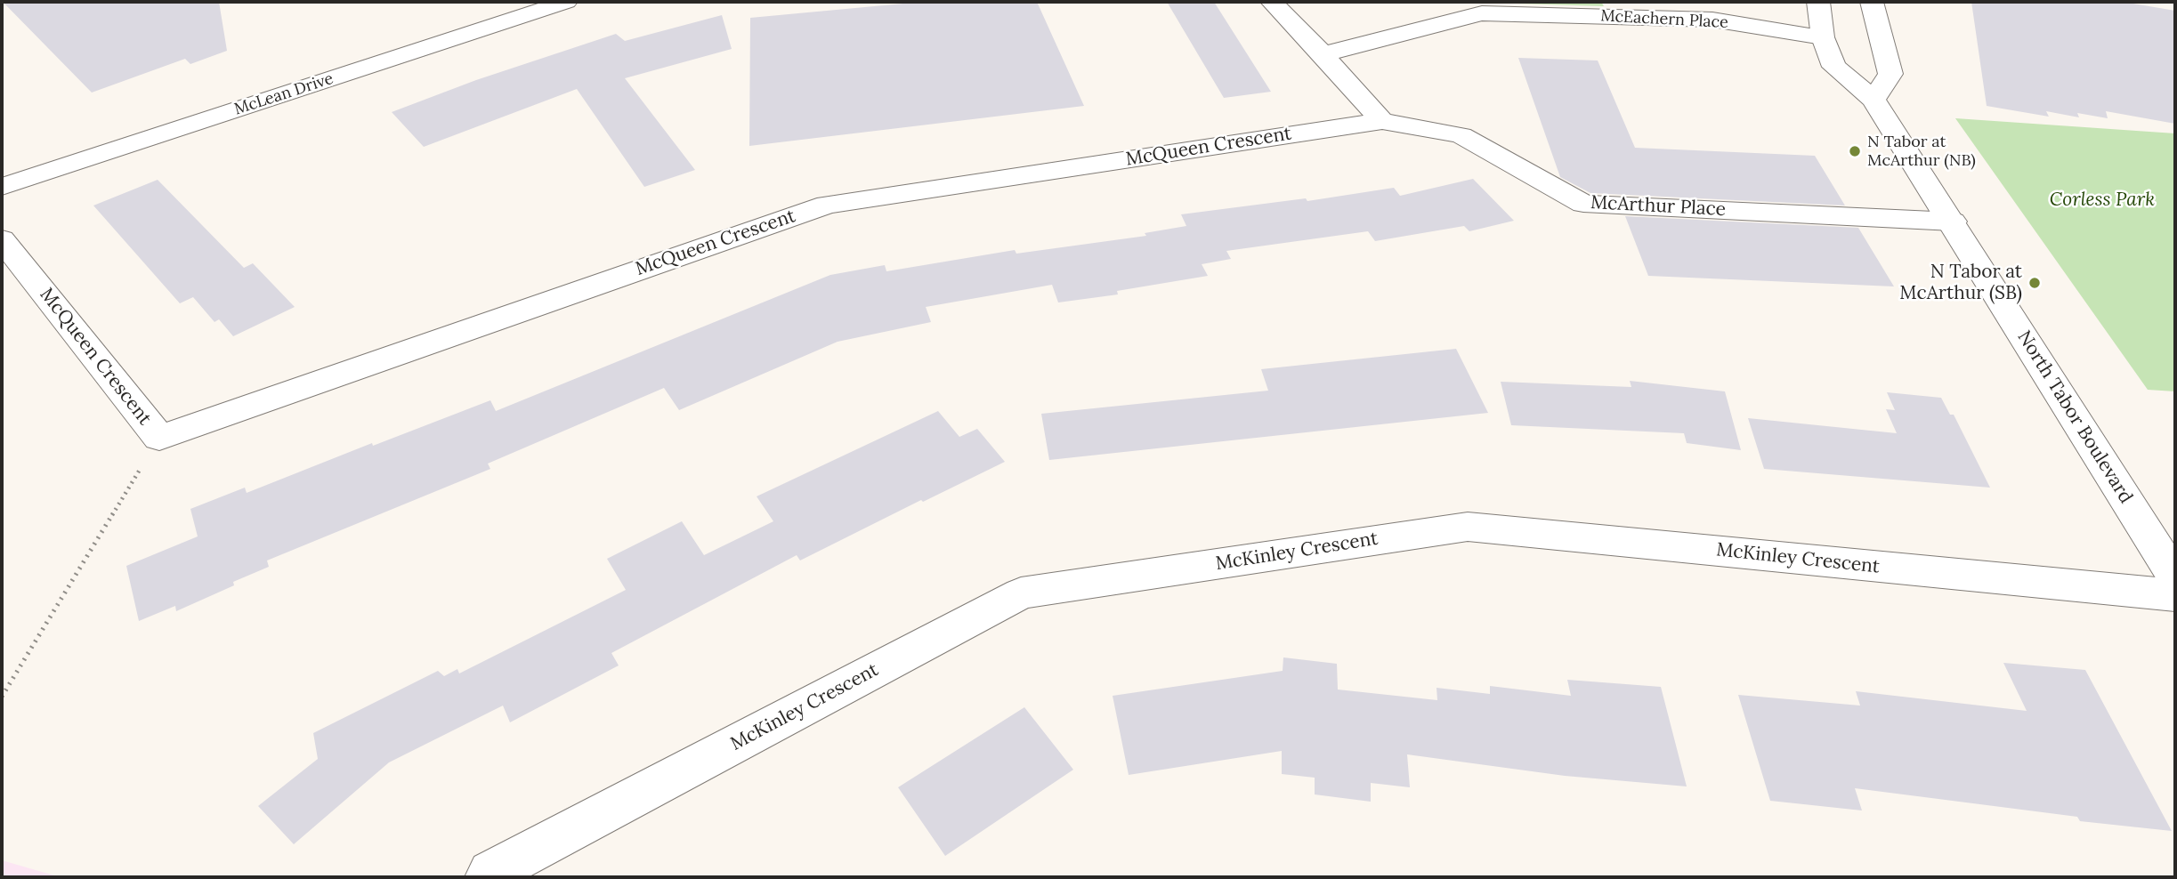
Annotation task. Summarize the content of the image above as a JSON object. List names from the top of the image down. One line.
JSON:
{"streets":{"street":["McEachern Place","McLean Drive","McQueen Crescent","McArthur Place","North Tabor Boulevard","McKinley Crescent"]},"crossings":[["McEachern Place","North Tabor Boulevard"],["McQueen Crescent","McArthur Place"],["McArthur Place","North Tabor Boulevard"]],"parks":["Corless Park"],"places":["N Tabor at McArthur (NB)","N Tabor at McArthur (SB)"]}
